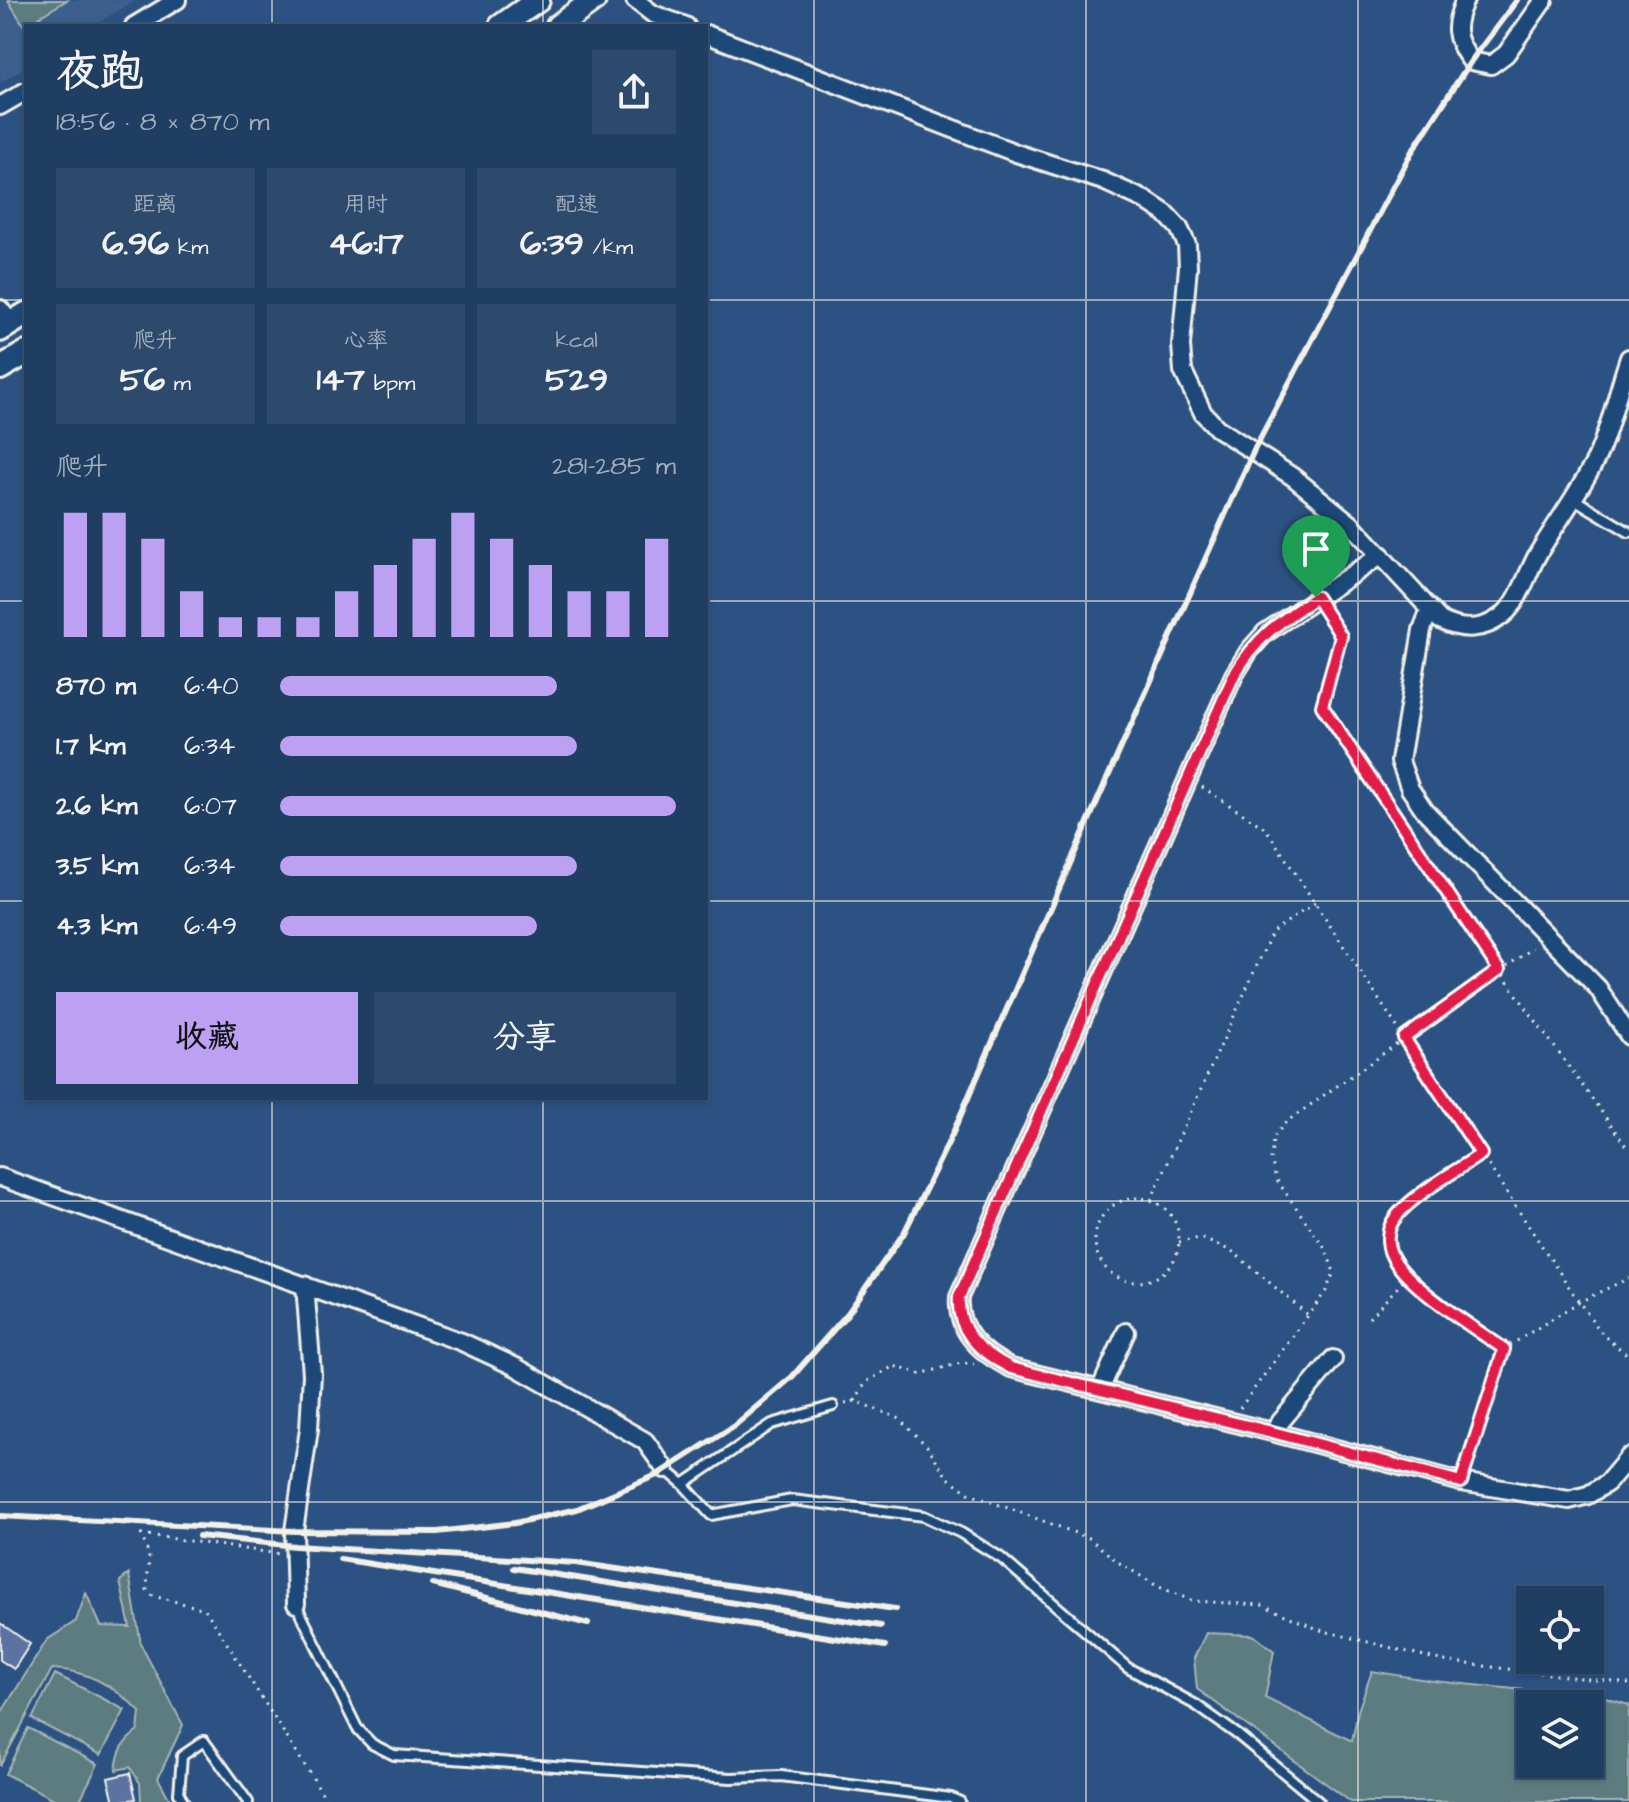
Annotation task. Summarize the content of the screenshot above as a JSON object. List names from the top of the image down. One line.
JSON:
{"page":{"heading":["夜跑","18:56 · 8 × 870 m"],"stats":[["距离","6.96 km"],["用时","46:17"],["配速","6:39 /km"],["爬升","56 m"],["心率","147 bpm"],["kcal","529"]],"chart":["爬升","281–285 m"],"list":[{"name":"870 m","note":"6:40"},{"name":"1.7 km","note":"6:34"},{"name":"2.6 km","note":"6:07"},{"name":"3.5 km","note":"6:34"},{"name":"4.3 km","note":"6:49"}],"buttons":["收藏","分享"]}}
